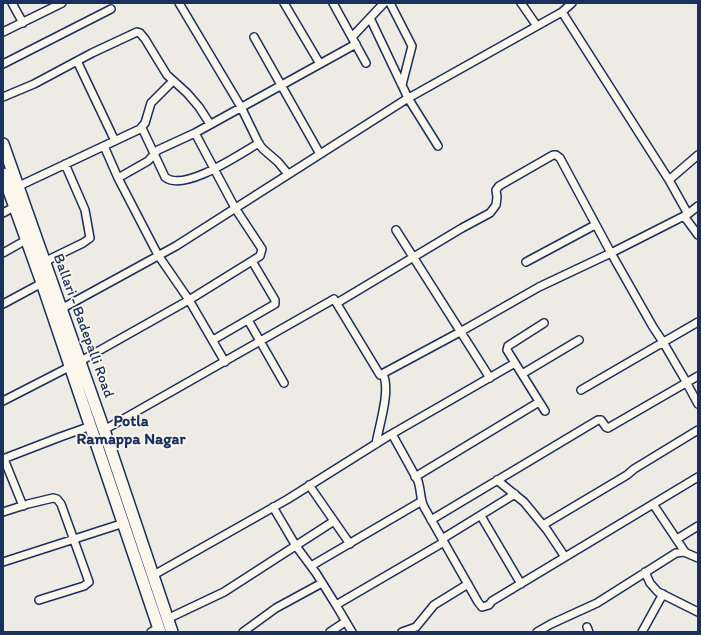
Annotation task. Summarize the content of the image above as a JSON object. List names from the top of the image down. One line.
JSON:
{"streets":{"highway":["Ballari - Badepalli Road"]},"districts":["Potla Ramappa Nagar"]}
